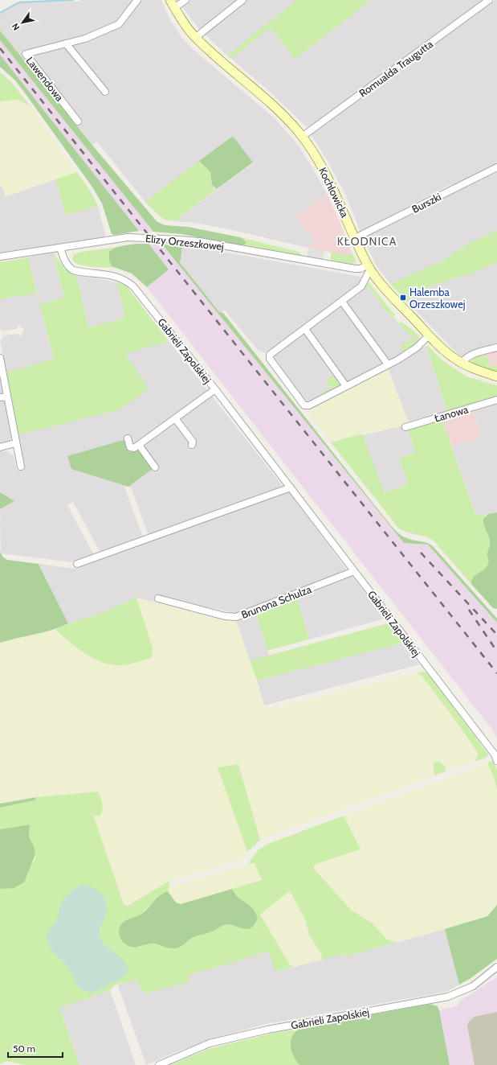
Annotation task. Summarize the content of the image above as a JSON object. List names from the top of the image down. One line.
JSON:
{"streets":{"street":["Romualda Traugutta","Lawendowa","Kochłowicka","Burszki","Elizy Orzeszkowej","Gabrieli Zapolskiej","Łanowa","Brunona Schulza"]},"crossings":[["Romualda Traugutta","Kochłowicka"],["Kochłowicka","Burszki"],["Kochłowicka","Elizy Orzeszkowej"],["Elizy Orzeszkowej","Gabrieli Zapolskiej"],["Gabrieli Zapolskiej","Brunona Schulza"]],"districts":["KŁODNICA"],"places":{"transit":["Halemba Orzeszkowej"]},"scale_bar":"50 m","north":"bottom left"}
